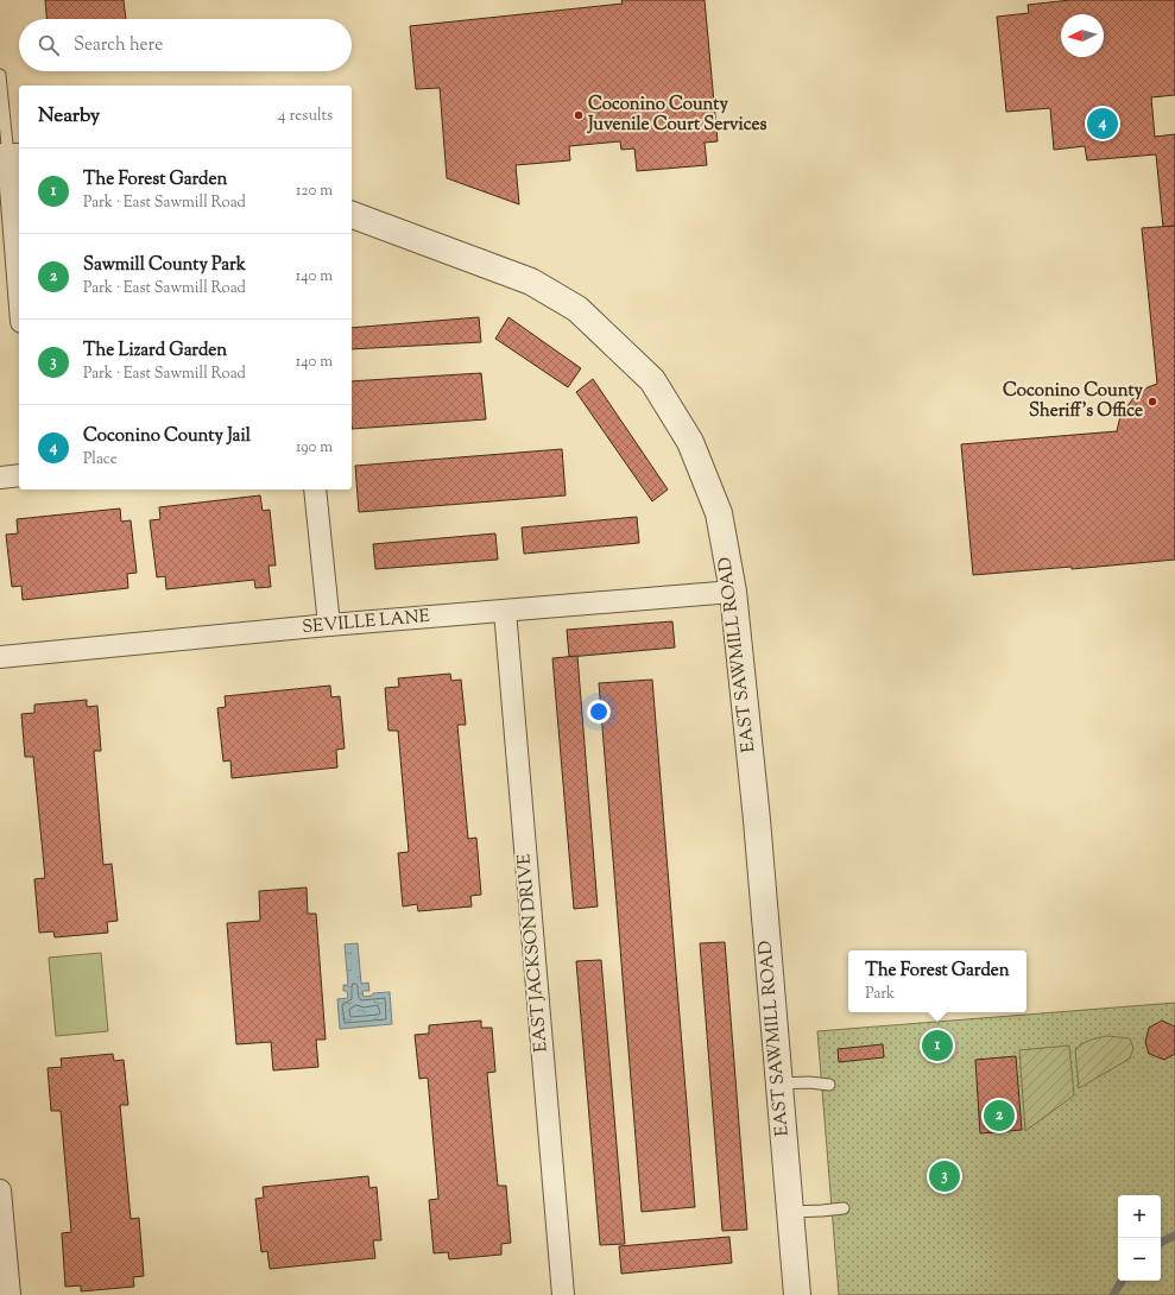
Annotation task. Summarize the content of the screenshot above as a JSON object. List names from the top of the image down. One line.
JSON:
{"streets":{"street":["SEVILLE LANE","EAST SAWMILL ROAD","EAST JACKSON DRIVE"]},"crossings":[["SEVILLE LANE","EAST SAWMILL ROAD"],["SEVILLE LANE","EAST JACKSON DRIVE"]],"places":["Coconino County Juvenile Court Services","Coconino County Sheriff's Office"],"north":"left","page":{"search":"Search here","heading":["Nearby","4 results"],"pins":["4","1","2","3"],"list":[{"mark":"1","name":"The Forest Garden","note":"Park · East Sawmill Road","value":"120 m"},{"mark":"2","name":"Sawmill County Park","note":"Park · East Sawmill Road","value":"140 m"},{"mark":"3","name":"The Lizard Garden","note":"Park · East Sawmill Road","value":"140 m"},{"mark":"4","name":"Coconino County Jail","note":"Place","value":"190 m"}],"popup":["The Forest Garden","Park"],"map_buttons":["+","−"]}}
